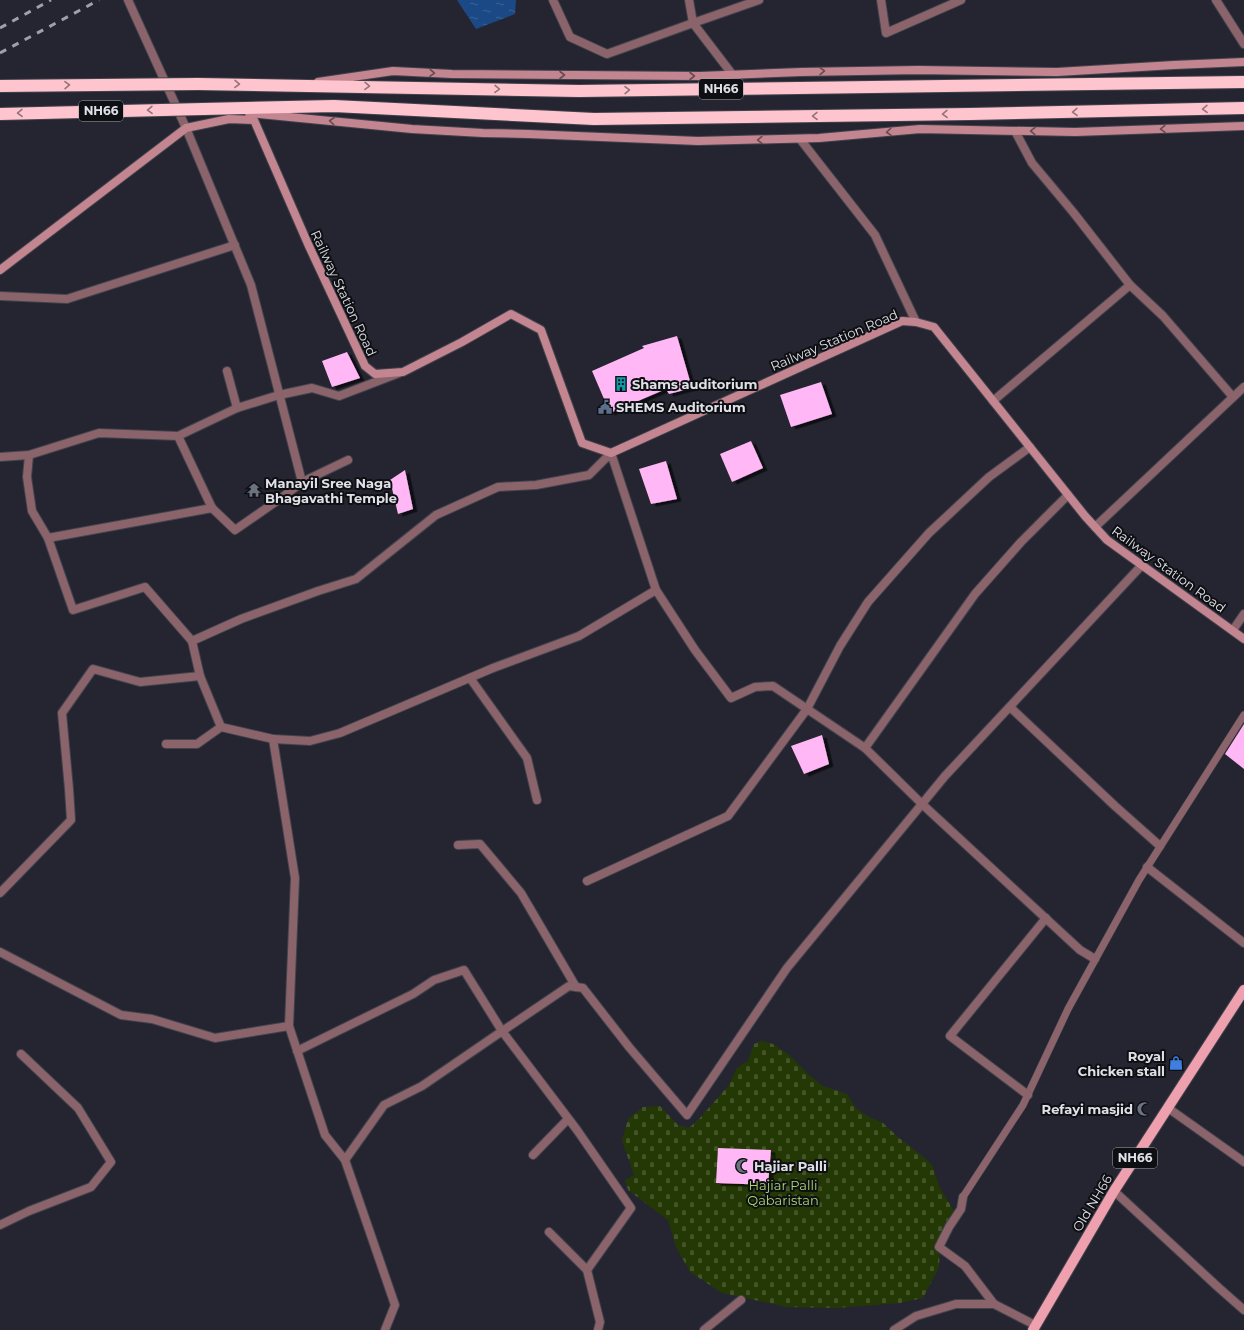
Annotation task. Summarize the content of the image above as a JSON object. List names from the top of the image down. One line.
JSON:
{"streets":{"highway":["NH66"],"main road":["Old NH66"],"street":["Railway Station Road"]},"parks":["Hajiar Palli Qabaristan"],"places":{"building":["Shams auditorium"],"public building":["SHEMS Auditorium"],"temple":["Manayil Sree Naga Bhagavathi Temple"],"shop":["Royal Chicken stall"],"mosque":["Refayi masjid","Hajiar Palli"]}}
